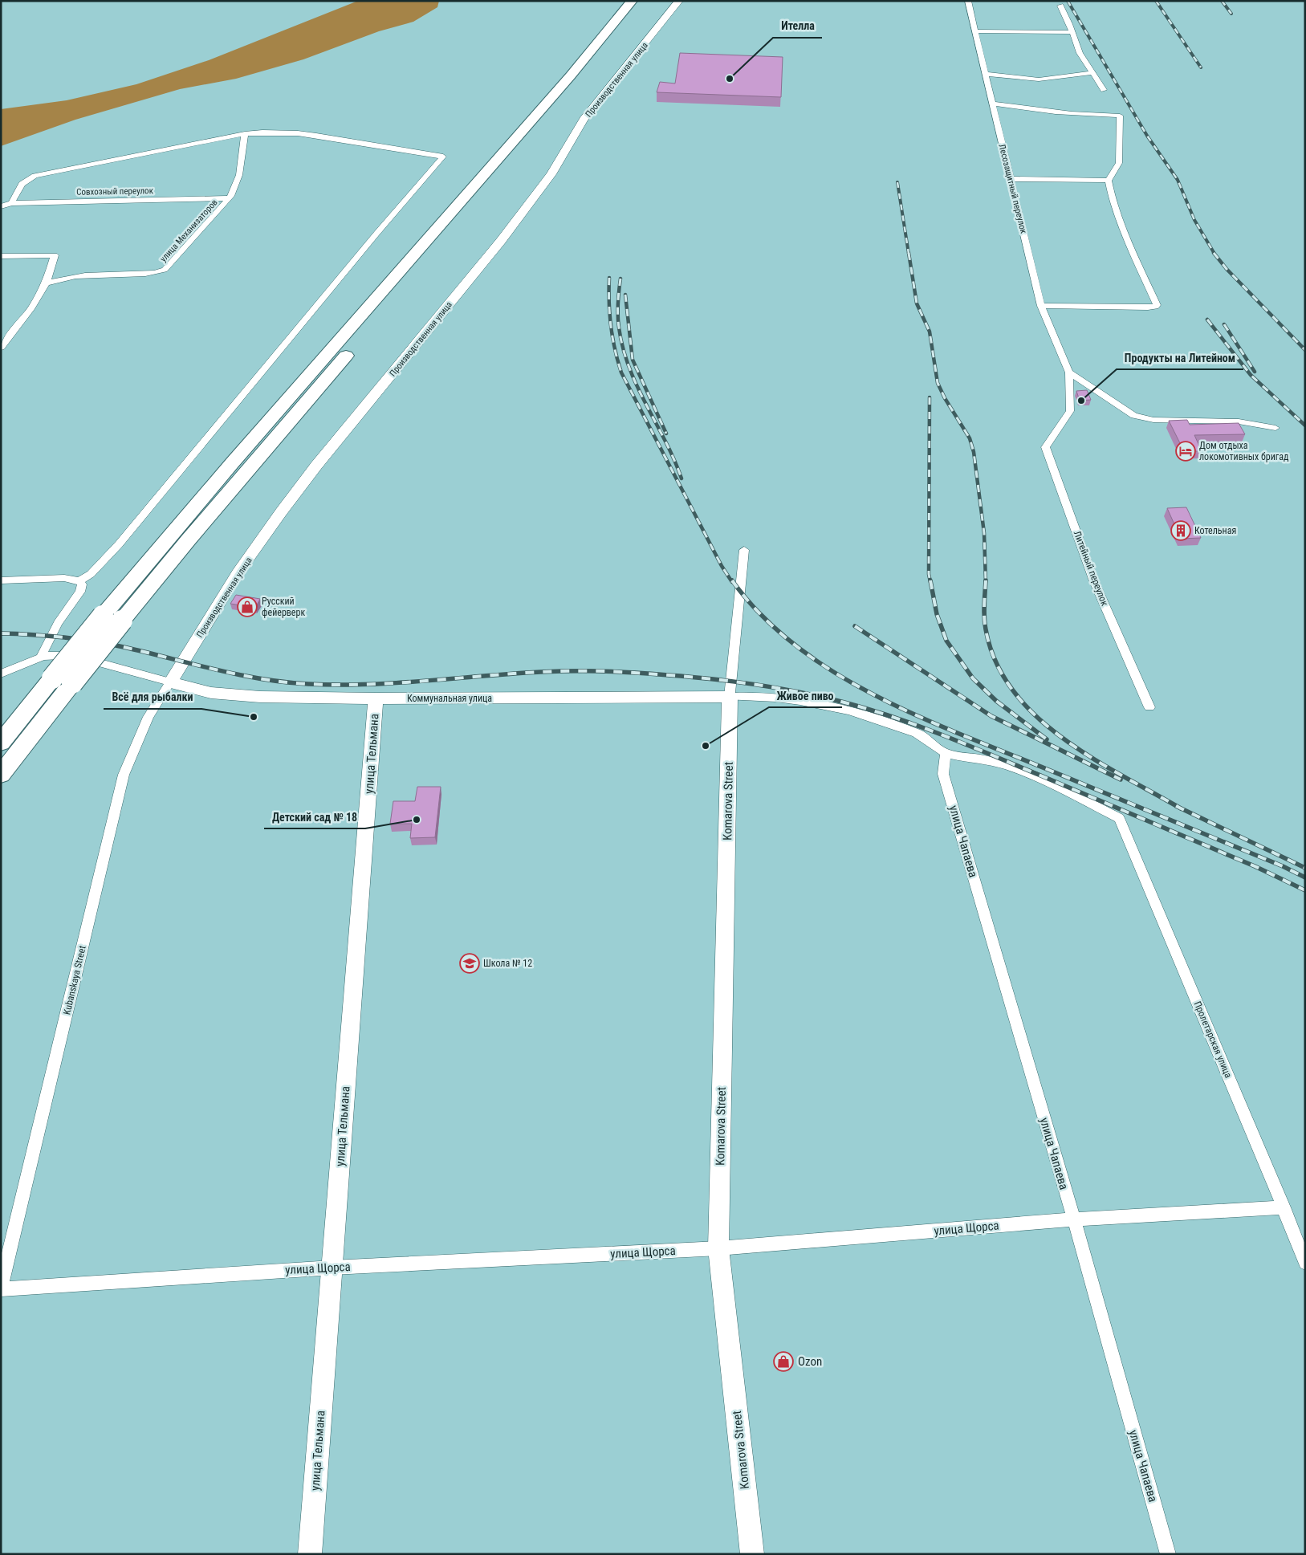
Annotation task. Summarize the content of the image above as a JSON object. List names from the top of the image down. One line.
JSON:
{"streets":{"street":["Производственная улица","Лесозащитный переулок","Совхозный переулок","улица Механизаторов","Литейный переулок","Коммунальная улица","улица Тельмана","Komarova Street","улица Чапаева","Kubanskaya Street","Пролетарская улица","улица Щорса"]},"crossings":[["Производственная улица","Коммунальная улица"],["Производственная улица","Kubanskaya Street"],["Лесозащитный переулок","Литейный переулок"],["Совхозный переулок","улица Механизаторов"],["Коммунальная улица","улица Тельмана"],["Коммунальная улица","Komarova Street"],["Коммунальная улица","Kubanskaya Street"],["улица Тельмана","улица Щорса"],["Komarova Street","улица Щорса"],["улица Чапаева","Пролетарская улица"],["улица Чапаева","улица Щорса"],["Kubanskaya Street","улица Щорса"],["Пролетарская улица","улица Щорса"]],"places":{"other":["Ителла","Продукты на Литейном","Всё для рыбалки","Живое пиво","Детский сад № 18"],"hotel":["Дом отдыха локомотивных бригад"],"building":["Котельная"],"shop":["Русский фейерверк","Ozon"],"school or university":["Школа № 12"]}}
